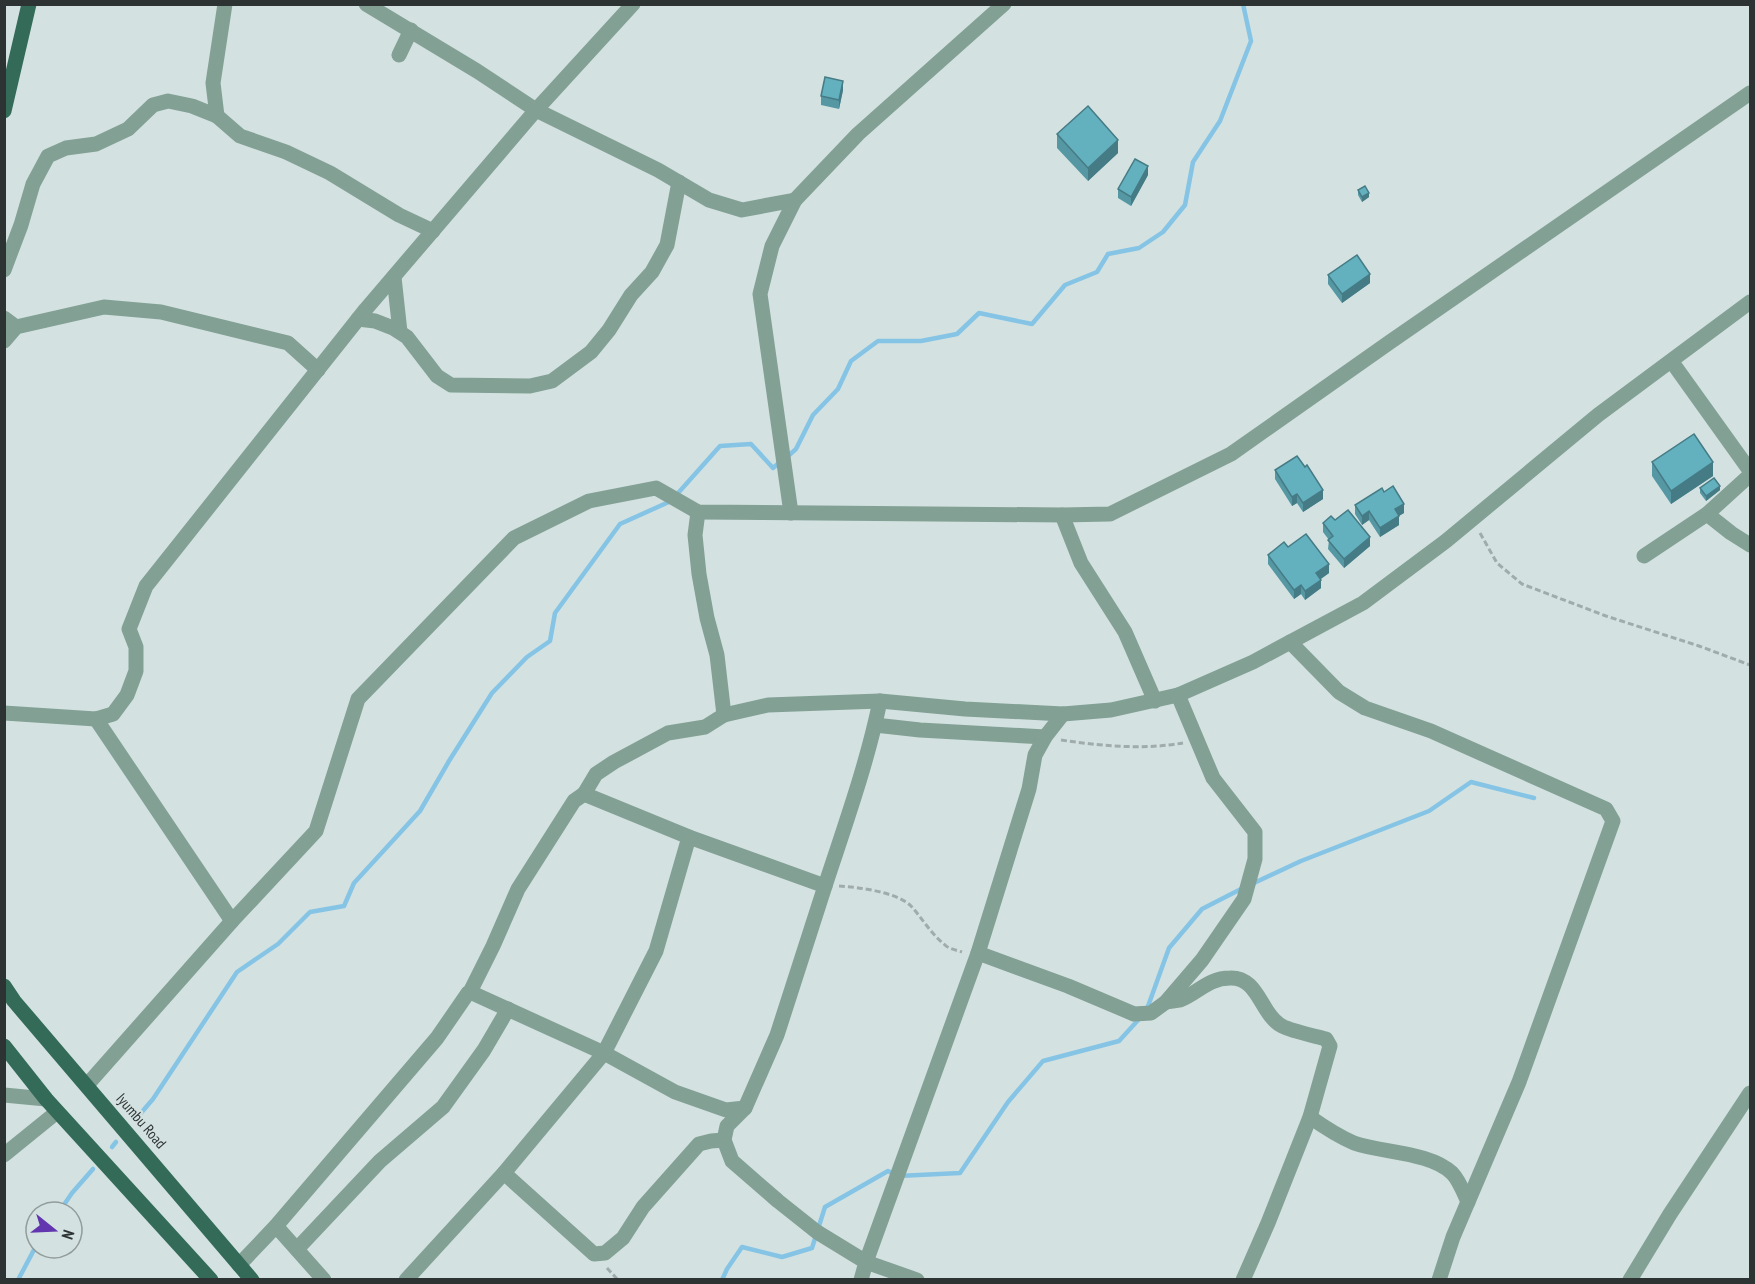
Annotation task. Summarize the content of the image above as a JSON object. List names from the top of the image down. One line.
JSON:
{"streets":{"main road":["Iyumbu Road"]},"north":"right"}
